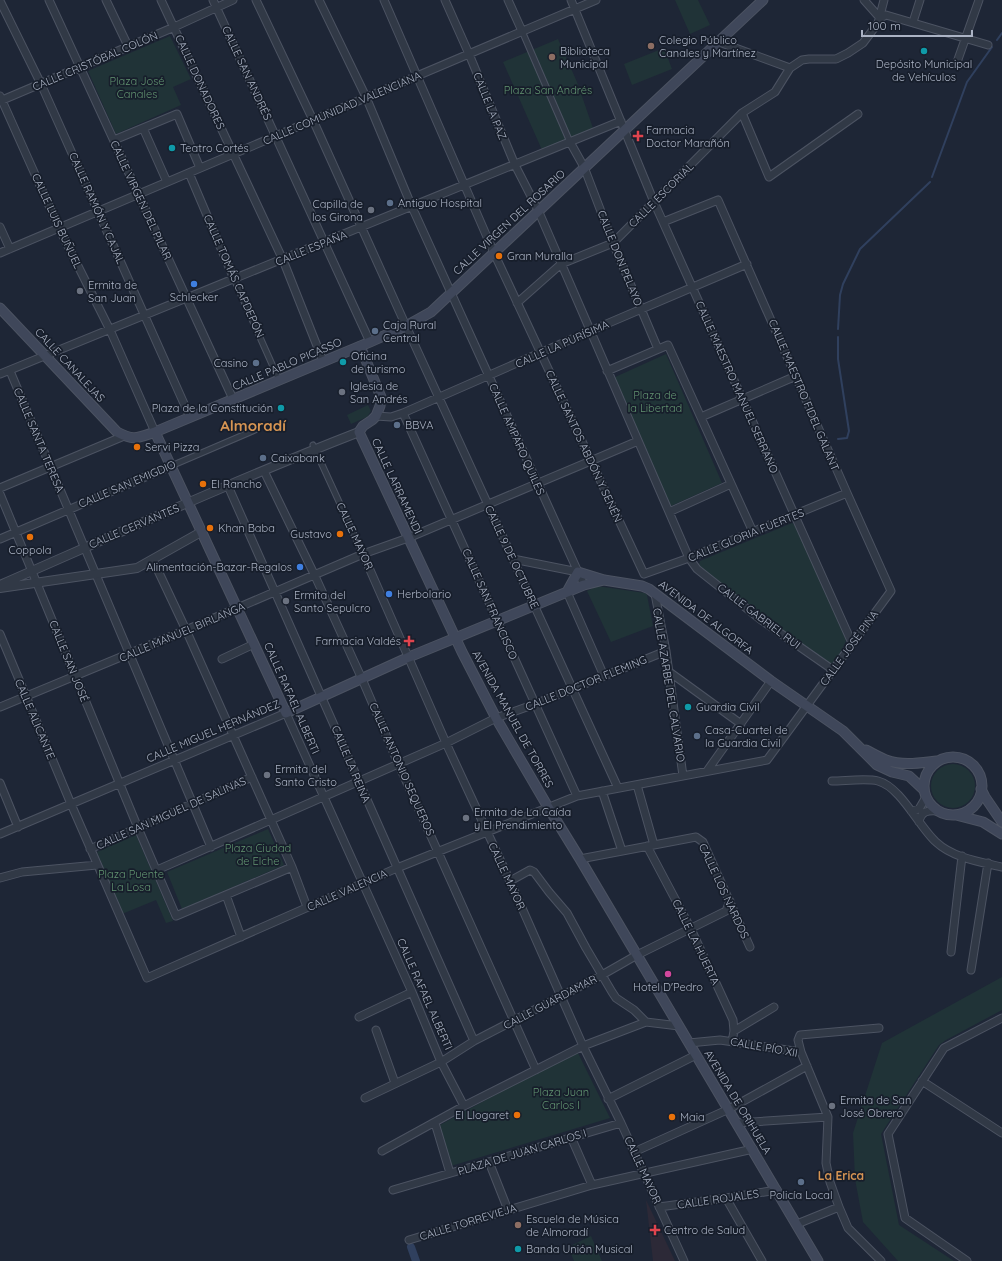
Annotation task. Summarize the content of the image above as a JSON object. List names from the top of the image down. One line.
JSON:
{"streets":{"main road":["CALLE VIRGEN DEL ROSARIO","CALLE PABLO PICASSO","CALLE CANALEJAS","CALLE LARRAMENDI","AVENIDA DE ALGORFA","CALLE RAFAEL ALBERTI","AVENIDA MANUEL DE TORRES","CALLE MIGUEL HERNÁNDEZ","AVENIDA DE ORIHUELA"],"street":["CALLE CRISTÓBAL COLÓN","CALLE SAN ANDRÉS","CALLE DONADORES","CALLE LA PAZ","CALLE COMUNIDAD VALENCIANA","CALLE ESCORIAL","CALLE VIRGEN DEL PILAR","CALLE RAMÓN Y CAJAL","CALLE LUIS BUÑUEL","CALLE ESPAÑA","CALLE DON PELAYO","CALLE TOMÁS CAPDEPÓN","CALLE LA PURÍSIMA","CALLE MAESTRO MANUEL SERRANO","CALLE MAESTRO FIDEL GALANT","CALLE AMPARO QUILES","CALLE SANTA TERESA","CALLE SANTOS ABDÓN Y SENÉN","CALLE SAN EMIGDIO","CALLE CERVANTES","CALLE GLORIA FUERTES","CALLE MAYOR","CALLE 9 DE OCTUBRE","CALLE SAN FRANCISCO","CALLE GABRIEL RUI","CALLE MANUEL BIRLANGA","CALLE JOSÉ PINA","CALLE SAN JOSÉ","CALLE DOCTOR FLEMING","CALLE AZARBE DEL CALVARIO","CALLE ALICANTE","CALLE LA REINA","CALLE ANTONIO SEQUEROS","CALLE SAN MIGUEL DE SALINAS","CALLE VALENCIA","CALLE LOS NARDOS","CALLE LA HUERTA","CALLE GUARDAMAR","CALLE PÍO XII","PLAZA DE JUAN CARLOS I","CALLE ROJALES","CALLE TORREVIEJA"]},"crossings":[["CALLE CRISTÓBAL COLÓN","CALLE SAN ANDRÉS"],["CALLE CRISTÓBAL COLÓN","CALLE DONADORES"],["CALLE CRISTÓBAL COLÓN","CALLE VIRGEN DEL PILAR"],["CALLE CRISTÓBAL COLÓN","CALLE RAMÓN Y CAJAL"],["CALLE CRISTÓBAL COLÓN","CALLE LUIS BUÑUEL"],["CALLE SAN ANDRÉS","CALLE COMUNIDAD VALENCIANA"],["CALLE SAN ANDRÉS","CALLE ESPAÑA"],["CALLE SAN ANDRÉS","CALLE PABLO PICASSO"],["CALLE DONADORES","CALLE COMUNIDAD VALENCIANA"],["CALLE DONADORES","CALLE ESPAÑA"],["CALLE DONADORES","CALLE PABLO PICASSO"],["CALLE LA PAZ","CALLE COMUNIDAD VALENCIANA"],["CALLE LA PAZ","CALLE ESCORIAL"],["CALLE LA PAZ","CALLE VIRGEN DEL ROSARIO"],["CALLE LA PAZ","CALLE ESPAÑA"],["CALLE LA PAZ","CALLE LA PURÍSIMA"],["CALLE LA PAZ","CALLE GLORIA FUERTES"],["CALLE LA PAZ","CALLE GABRIEL RUI"],["CALLE LA PAZ","CALLE MANUEL BIRLANGA"],["CALLE COMUNIDAD VALENCIANA","CALLE VIRGEN DEL PILAR"],["CALLE COMUNIDAD VALENCIANA","CALLE RAMÓN Y CAJAL"],["CALLE COMUNIDAD VALENCIANA","CALLE LUIS BUÑUEL"],["CALLE COMUNIDAD VALENCIANA","CALLE TOMÁS CAPDEPÓN"],["CALLE COMUNIDAD VALENCIANA","CALLE MAESTRO MANUEL SERRANO"],["CALLE COMUNIDAD VALENCIANA","CALLE AMPARO QUILES"],["CALLE COMUNIDAD VALENCIANA","CALLE SANTOS ABDÓN Y SENÉN"],["CALLE COMUNIDAD VALENCIANA","CALLE 9 DE OCTUBRE"],["CALLE ESCORIAL","CALLE DON PELAYO"],["CALLE ESCORIAL","CALLE MAESTRO MANUEL SERRANO"],["CALLE ESCORIAL","CALLE SANTOS ABDÓN Y SENÉN"],["CALLE VIRGEN DEL PILAR","CALLE ESPAÑA"],["CALLE VIRGEN DEL PILAR","CALLE PABLO PICASSO"],["CALLE RAMÓN Y CAJAL","CALLE ESPAÑA"],["CALLE RAMÓN Y CAJAL","CALLE PABLO PICASSO"],["CALLE LUIS BUÑUEL","CALLE ESPAÑA"],["CALLE LUIS BUÑUEL","CALLE PABLO PICASSO"],["CALLE LUIS BUÑUEL","CALLE RAFAEL ALBERTI"],["CALLE VIRGEN DEL ROSARIO","CALLE DON PELAYO"],["CALLE VIRGEN DEL ROSARIO","CALLE PABLO PICASSO"],["CALLE VIRGEN DEL ROSARIO","CALLE MAESTRO MANUEL SERRANO"],["CALLE VIRGEN DEL ROSARIO","CALLE AMPARO QUILES"],["CALLE VIRGEN DEL ROSARIO","CALLE SANTOS ABDÓN Y SENÉN"],["CALLE ESPAÑA","CALLE DON PELAYO"],["CALLE ESPAÑA","CALLE TOMÁS CAPDEPÓN"],["CALLE ESPAÑA","CALLE CANALEJAS"],["CALLE ESPAÑA","CALLE MAESTRO MANUEL SERRANO"],["CALLE ESPAÑA","CALLE AMPARO QUILES"],["CALLE ESPAÑA","CALLE SANTA TERESA"],["CALLE ESPAÑA","CALLE SANTOS ABDÓN Y SENÉN"],["CALLE ESPAÑA","CALLE 9 DE OCTUBRE"],["CALLE DON PELAYO","CALLE LA PURÍSIMA"],["CALLE TOMÁS CAPDEPÓN","CALLE PABLO PICASSO"],["CALLE LA PURÍSIMA","CALLE MAESTRO MANUEL SERRANO"],["CALLE LA PURÍSIMA","CALLE MAESTRO FIDEL GALANT"],["CALLE LA PURÍSIMA","CALLE AMPARO QUILES"],["CALLE LA PURÍSIMA","CALLE SANTOS ABDÓN Y SENÉN"],["CALLE LA PURÍSIMA","CALLE LARRAMENDI"],["CALLE LA PURÍSIMA","CALLE 9 DE OCTUBRE"],["CALLE LA PURÍSIMA","CALLE SAN FRANCISCO"],["CALLE PABLO PICASSO","CALLE CANALEJAS"],["CALLE PABLO PICASSO","CALLE AMPARO QUILES"],["CALLE PABLO PICASSO","CALLE 9 DE OCTUBRE"],["CALLE PABLO PICASSO","CALLE RAFAEL ALBERTI"],["CALLE MAESTRO MANUEL SERRANO","CALLE MAESTRO FIDEL GALANT"],["CALLE MAESTRO MANUEL SERRANO","CALLE GLORIA FUERTES"],["CALLE MAESTRO MANUEL SERRANO","CALLE JOSÉ PINA"],["CALLE MAESTRO FIDEL GALANT","CALLE GLORIA FUERTES"],["CALLE MAESTRO FIDEL GALANT","CALLE JOSÉ PINA"],["CALLE AMPARO QUILES","AVENIDA DE ALGORFA"],["CALLE AMPARO QUILES","CALLE MANUEL BIRLANGA"],["CALLE AMPARO QUILES","CALLE MIGUEL HERNÁNDEZ"],["CALLE SANTA TERESA","CALLE SAN EMIGDIO"],["CALLE SANTA TERESA","CALLE CERVANTES"],["CALLE SANTA TERESA","CALLE MANUEL BIRLANGA"],["CALLE SANTA TERESA","CALLE DOCTOR FLEMING"],["CALLE SANTA TERESA","CALLE MIGUEL HERNÁNDEZ"],["CALLE SANTA TERESA","CALLE SAN MIGUEL DE SALINAS"],["CALLE SANTOS ABDÓN Y SENÉN","CALLE GLORIA FUERTES"],["CALLE SANTOS ABDÓN Y SENÉN","CALLE MANUEL BIRLANGA"],["CALLE SAN EMIGDIO","CALLE SAN JOSÉ"],["CALLE SAN EMIGDIO","CALLE RAFAEL ALBERTI"],["CALLE LARRAMENDI","CALLE MANUEL BIRLANGA"],["CALLE LARRAMENDI","AVENIDA MANUEL DE TORRES"],["CALLE LARRAMENDI","CALLE MIGUEL HERNÁNDEZ"],["CALLE CERVANTES","CALLE SAN JOSÉ"],["CALLE CERVANTES","CALLE RAFAEL ALBERTI"],["CALLE CERVANTES","CALLE LA REINA"],["CALLE CERVANTES","CALLE ANTONIO SEQUEROS"],["CALLE GLORIA FUERTES","CALLE GABRIEL RUI"],["CALLE MAYOR","CALLE MANUEL BIRLANGA"],["CALLE MAYOR","CALLE DOCTOR FLEMING"],["CALLE MAYOR","CALLE MIGUEL HERNÁNDEZ"],["CALLE MAYOR","CALLE VALENCIA"],["CALLE MAYOR","CALLE GUARDAMAR"],["CALLE MAYOR","PLAZA DE JUAN CARLOS I"],["CALLE MAYOR","CALLE ROJALES"],["CALLE MAYOR","CALLE TORREVIEJA"],["CALLE 9 DE OCTUBRE","AVENIDA DE ALGORFA"],["CALLE 9 DE OCTUBRE","CALLE MANUEL BIRLANGA"],["CALLE 9 DE OCTUBRE","CALLE DOCTOR FLEMING"],["CALLE 9 DE OCTUBRE","CALLE MIGUEL HERNÁNDEZ"],["CALLE 9 DE OCTUBRE","CALLE VALENCIA"],["CALLE SAN FRANCISCO","CALLE MANUEL BIRLANGA"],["CALLE SAN FRANCISCO","CALLE DOCTOR FLEMING"],["CALLE SAN FRANCISCO","CALLE MIGUEL HERNÁNDEZ"],["CALLE SAN FRANCISCO","CALLE VALENCIA"],["CALLE GABRIEL RUI","CALLE JOSÉ PINA"],["AVENIDA DE ALGORFA","CALLE JOSÉ PINA"],["AVENIDA DE ALGORFA","CALLE AZARBE DEL CALVARIO"],["AVENIDA DE ALGORFA","CALLE MIGUEL HERNÁNDEZ"],["CALLE MANUEL BIRLANGA","CALLE SAN JOSÉ"],["CALLE MANUEL BIRLANGA","CALLE RAFAEL ALBERTI"],["CALLE MANUEL BIRLANGA","CALLE ALICANTE"],["CALLE MANUEL BIRLANGA","CALLE LA REINA"],["CALLE MANUEL BIRLANGA","CALLE ANTONIO SEQUEROS"],["CALLE JOSÉ PINA","CALLE AZARBE DEL CALVARIO"],["CALLE JOSÉ PINA","CALLE VALENCIA"],["CALLE SAN JOSÉ","CALLE DOCTOR FLEMING"],["CALLE SAN JOSÉ","CALLE MIGUEL HERNÁNDEZ"],["CALLE SAN JOSÉ","CALLE SAN MIGUEL DE SALINAS"],["CALLE DOCTOR FLEMING","CALLE AZARBE DEL CALVARIO"],["CALLE DOCTOR FLEMING","CALLE RAFAEL ALBERTI"],["CALLE DOCTOR FLEMING","AVENIDA MANUEL DE TORRES"],["CALLE DOCTOR FLEMING","CALLE LA REINA"],["CALLE DOCTOR FLEMING","CALLE ANTONIO SEQUEROS"],["CALLE AZARBE DEL CALVARIO","CALLE VALENCIA"],["CALLE RAFAEL ALBERTI","CALLE MIGUEL HERNÁNDEZ"],["CALLE RAFAEL ALBERTI","CALLE VALENCIA"],["CALLE RAFAEL ALBERTI","CALLE GUARDAMAR"],["CALLE ALICANTE","CALLE MIGUEL HERNÁNDEZ"],["CALLE ALICANTE","CALLE SAN MIGUEL DE SALINAS"],["CALLE ALICANTE","CALLE VALENCIA"],["AVENIDA MANUEL DE TORRES","CALLE MIGUEL HERNÁNDEZ"],["AVENIDA MANUEL DE TORRES","CALLE VALENCIA"],["AVENIDA MANUEL DE TORRES","CALLE GUARDAMAR"],["AVENIDA MANUEL DE TORRES","AVENIDA DE ORIHUELA"],["CALLE MIGUEL HERNÁNDEZ","CALLE LA REINA"],["CALLE MIGUEL HERNÁNDEZ","CALLE ANTONIO SEQUEROS"],["CALLE LA REINA","CALLE VALENCIA"],["CALLE LA REINA","CALLE GUARDAMAR"],["CALLE ANTONIO SEQUEROS","CALLE VALENCIA"],["CALLE ANTONIO SEQUEROS","CALLE GUARDAMAR"],["CALLE VALENCIA","CALLE LA HUERTA"],["CALLE LOS NARDOS","CALLE LA HUERTA"],["CALLE LOS NARDOS","CALLE GUARDAMAR"],["CALLE LA HUERTA","CALLE GUARDAMAR"],["CALLE LA HUERTA","CALLE PÍO XII"],["CALLE GUARDAMAR","AVENIDA DE ORIHUELA"],["CALLE PÍO XII","AVENIDA DE ORIHUELA"],["AVENIDA DE ORIHUELA","CALLE ROJALES"],["AVENIDA DE ORIHUELA","CALLE TORREVIEJA"]],"districts":["Almoradí","La Erica"],"parks":["Plaza José Canales","Plaza San Andrés","Plaza de la Libertad","Plaza Ciudad de Elche","Plaza Puente La Losa","Plaza Juan Carlos I"],"places":{"other":["Colegio Público Canales y Martínez","Depósito Municipal de Vehículos","Biblioteca Municipal","Teatro Cortés","Antiguo Hospital","Capilla de los Girona","Gran Muralla","Schlecker","Ermita de San Juan","Caja Rural Central","Oficina de turismo","Casino","Iglesia de San Andrés","Plaza de la Constitución","BBVA","Servi Pizza","Caixabank","El Rancho","Khan Baba","Gustavo","Coppola","Alimentación-Bazar-Regalos","Herbolario","Ermita del Santo Sepulcro","Guardia Civil","Casa-Cuartel de la Guardia Civil","Ermita del Santo Cristo","Ermita de La Caída y El Prendimiento","Hotel D'Pedro","Ermita de San José Obrero","El Llogaret","Maia","Policía Local","Escuela de Música de Almoradí","Banda Unión Musical"],"health":["Farmacia Doctor Marañón","Farmacia Valdés","Centro de Salud"]},"scale_bar":"100 m"}
